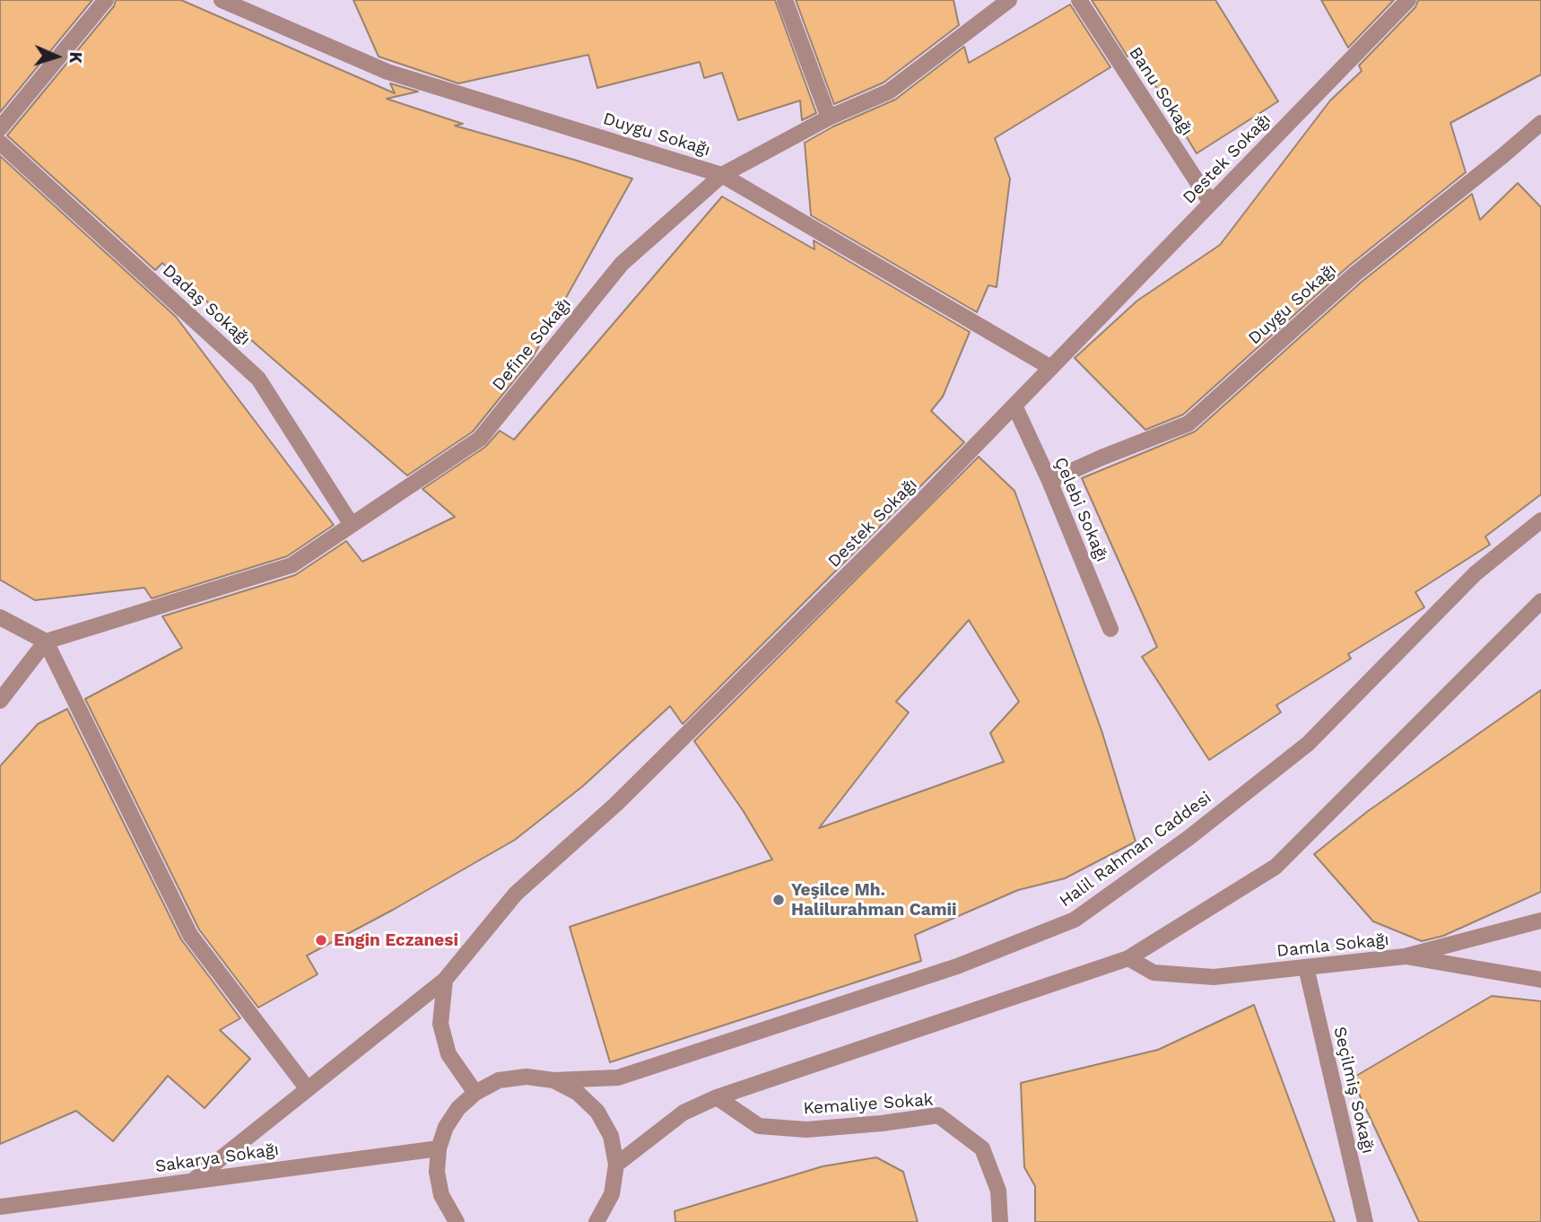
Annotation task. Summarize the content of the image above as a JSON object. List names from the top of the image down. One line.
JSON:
{"streets":{"street":["Banu Sokağı","Duygu Sokağı","Destek Sokağı","Dadaş Sokağı","Define Sokağı","Çelebi Sokağı","Halil Rahman Caddesi","Damla Sokağı","Seçilmiş Sokağı","Kemaliye Sokak","Sakarya Sokağı"]},"crossings":[["Banu Sokağı","Destek Sokağı"],["Duygu Sokağı","Destek Sokağı"],["Duygu Sokağı","Define Sokağı"],["Duygu Sokağı","Çelebi Sokağı"],["Destek Sokağı","Çelebi Sokağı"],["Destek Sokağı","Sakarya Sokağı"],["Dadaş Sokağı","Define Sokağı"],["Damla Sokağı","Seçilmiş Sokağı"]],"places":["Yeşilce Mh. Halilurahman Camii","Engin Eczanesi"],"north":"right"}
